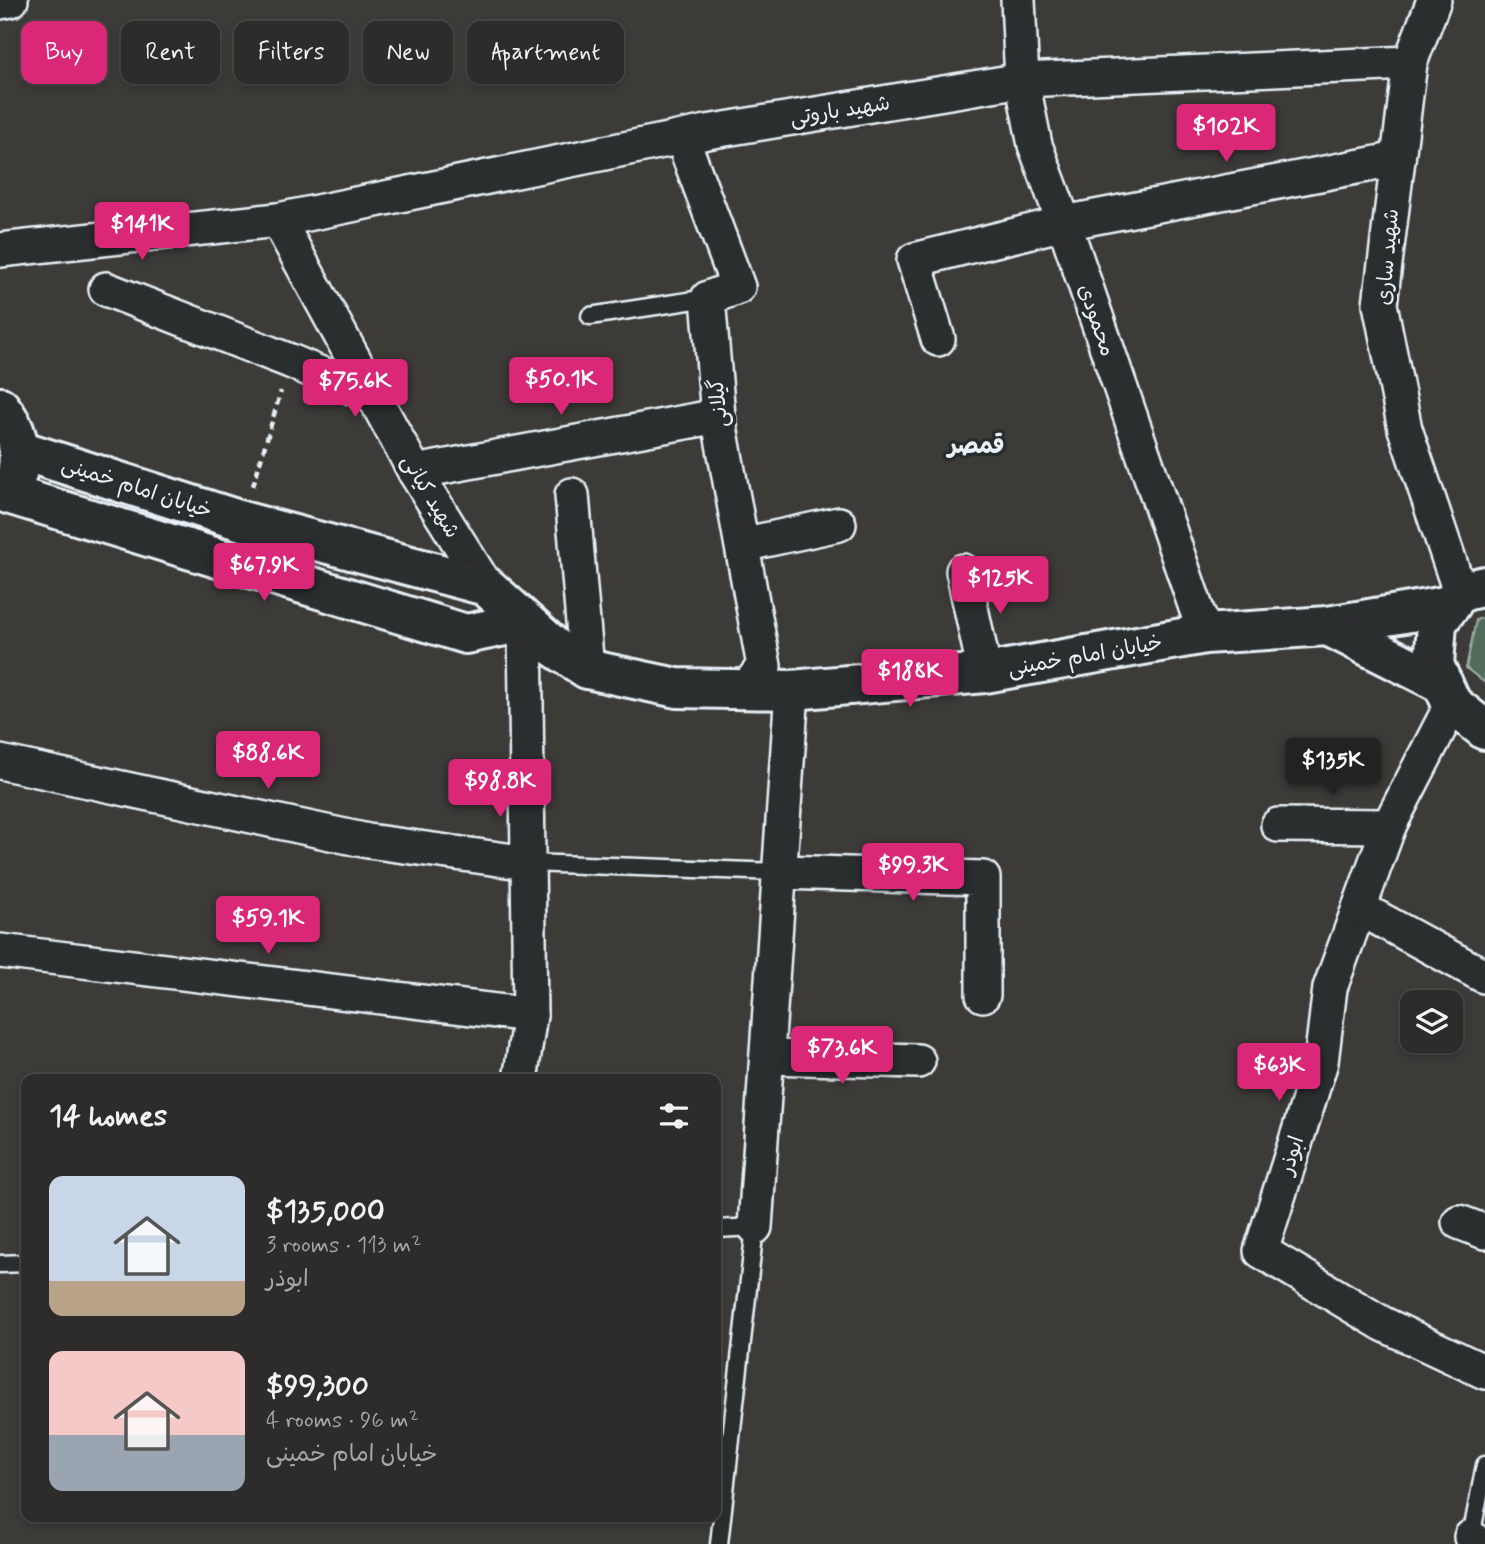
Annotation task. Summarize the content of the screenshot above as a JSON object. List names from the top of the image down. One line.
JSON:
{"streets":{"street":["شهید باروتی","شهید ساری","محمودی","گیلانی","خیابان امام خمینی","شهید کیانی","ابوذر"]},"crossings":[["شهید باروتی","شهید ساری"],["شهید باروتی","محمودی"],["شهید باروتی","شهید کیانی"],["شهید ساری","خیابان امام خمینی"],["محمودی","خیابان امام خمینی"],["گیلانی","خیابان امام خمینی"],["خیابان امام خمینی","شهید کیانی"]],"districts":["قمصر"],"page":{"chip":["Buy","Rent","Filters","New","Apartment"],"price":["$102K","$141K","$50.1K","$75.6K","$67.9K","$125K","$188K","$88.6K","$135K","$98.8K","$99.3K","$59.1K","$73.6K","$63K"],"heading":"14 homes","list":[{"name":"$135,000","note":"3 rooms · 113 m² · ابوذر"},{"name":"$99,300","note":"4 rooms · 96 m² · خیابان امام خمینی"}]}}
